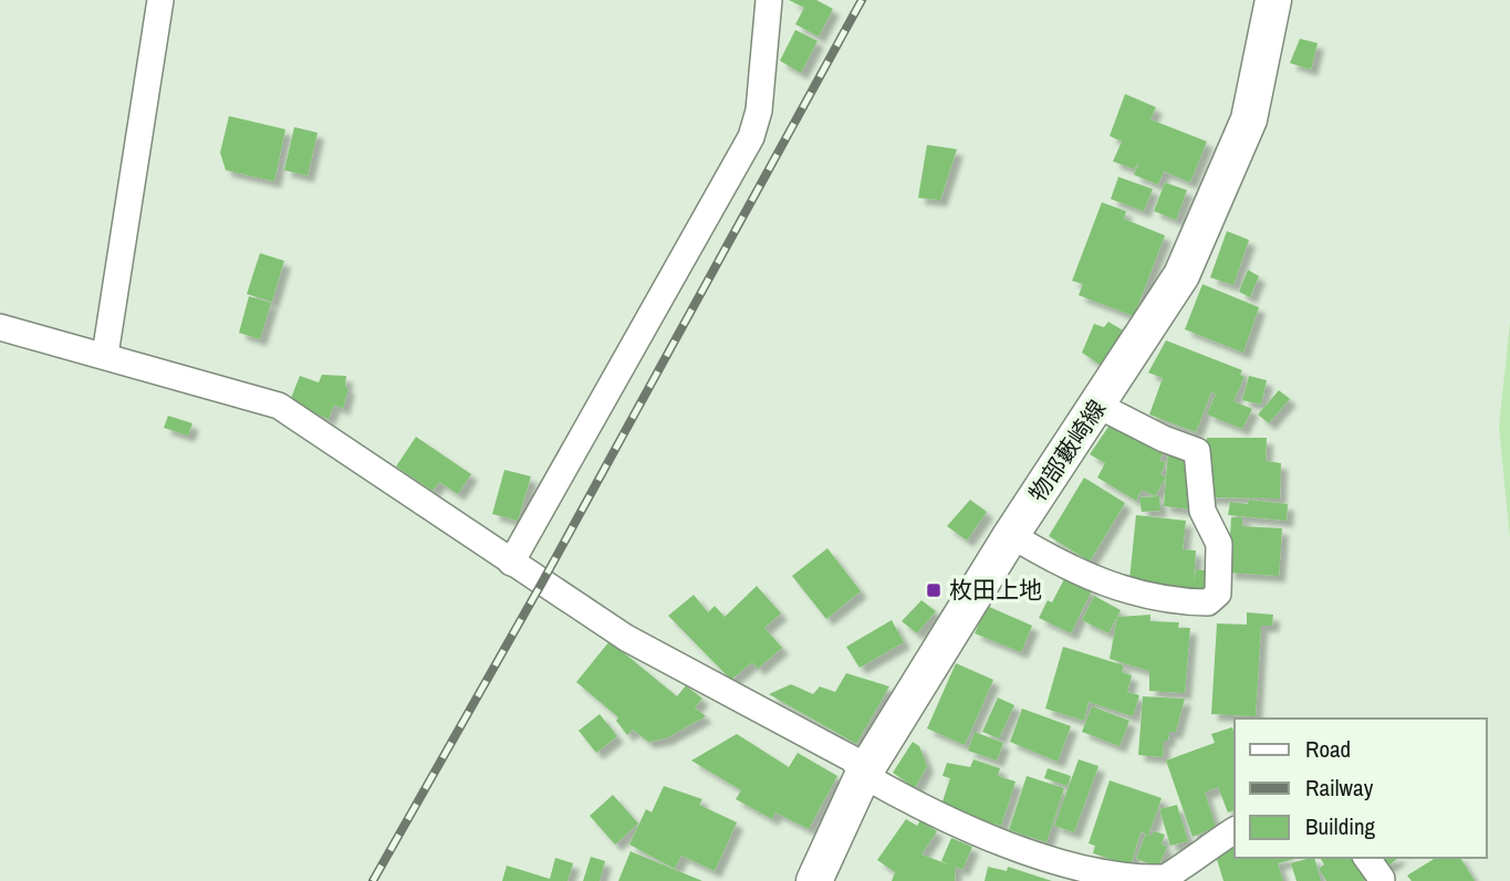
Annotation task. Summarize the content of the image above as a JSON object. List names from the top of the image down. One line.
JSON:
{"streets":{"main road":["物部藪崎線"]},"places":{"transit":["枚田上地"]},"legend":["Road","Railway","Building"]}
